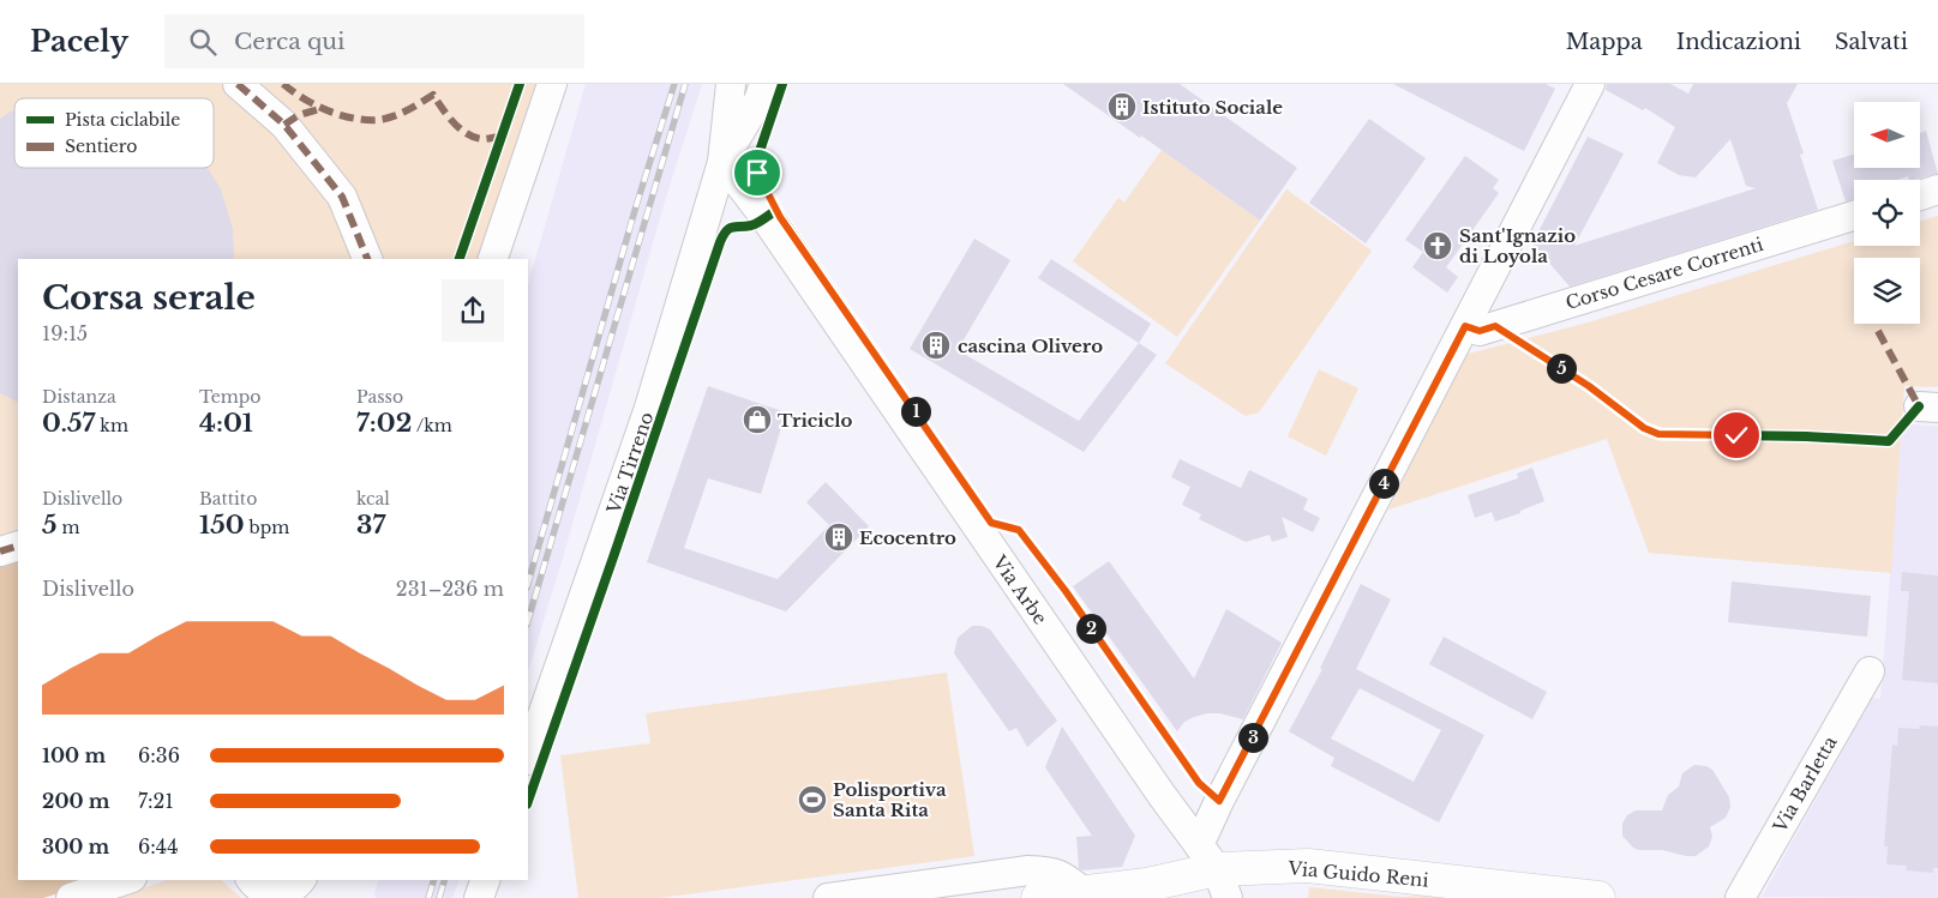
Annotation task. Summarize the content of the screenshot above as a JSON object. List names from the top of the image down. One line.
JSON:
{"streets":{"main road":["Via Guido Reni"],"street":["Corso Cesare Correnti","Via Tirreno","Via Arbe","Via Barletta"]},"crossings":[["Via Tirreno","Via Arbe"],["Via Arbe","Via Guido Reni"]],"places":{"building":["Istituto Sociale","cascina Olivero","Ecocentro"],"church":["Sant'Ignazio di Loyola"],"shop":["Triciclo"],"sports":["Polisportiva Santa Rita"]},"legend":["Pista ciclabile","Sentiero"],"north":"left","page":{"header":"Pacely","search":"Cerca qui","nav":["Mappa","Indicazioni","Salvati"],"heading":["Corsa serale","19:15"],"pins":["5","1","4","2","3"],"stats":[["Distanza","0.57 km"],["Tempo","4:01"],["Passo","7:02 /km"],["Dislivello","5 m"],["Battito","150 bpm"],["kcal","37"]],"chart":["Dislivello","231–236 m"],"list":[{"name":"100 m","note":"6:36"},{"name":"200 m","note":"7:21"},{"name":"300 m","note":"6:44"}]}}
